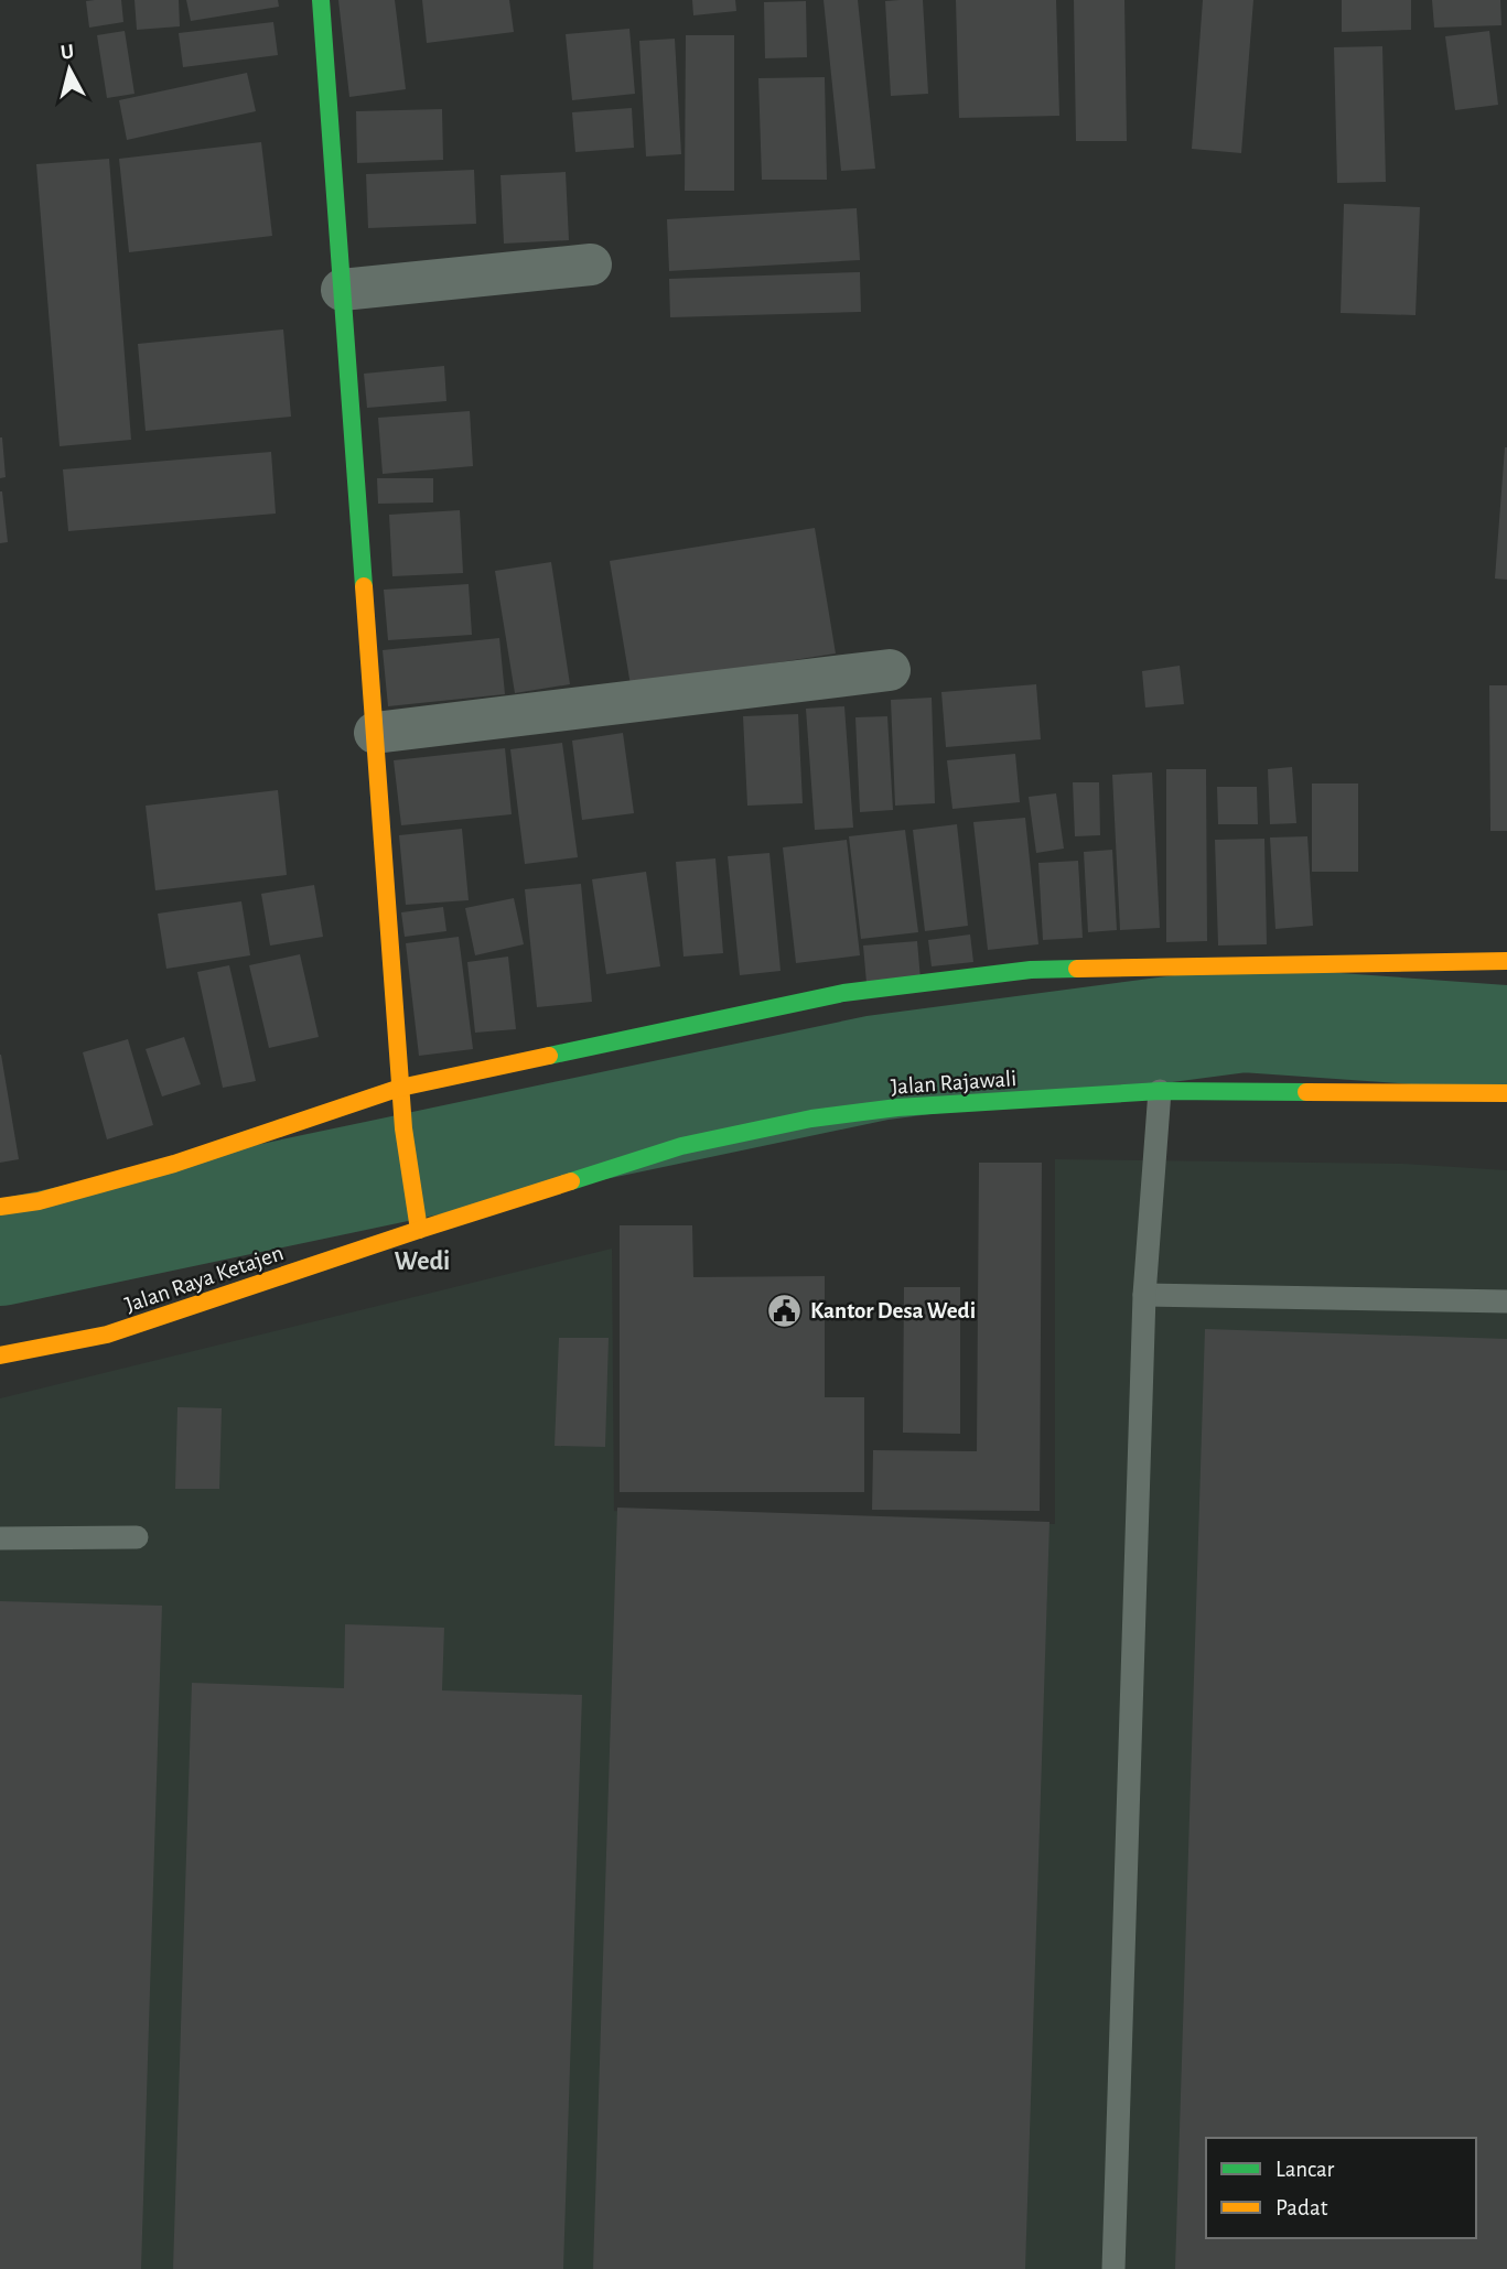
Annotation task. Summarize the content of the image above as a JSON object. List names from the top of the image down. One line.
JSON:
{"streets":{"street":["Jalan Rajawali","Jalan Raya Ketajen"]},"crossings":[["Jalan Rajawali","Jalan Raya Ketajen"]],"districts":["Wedi"],"places":{"public building":["Kantor Desa Wedi"]},"legend":["Lancar","Padat"],"north":"top"}
